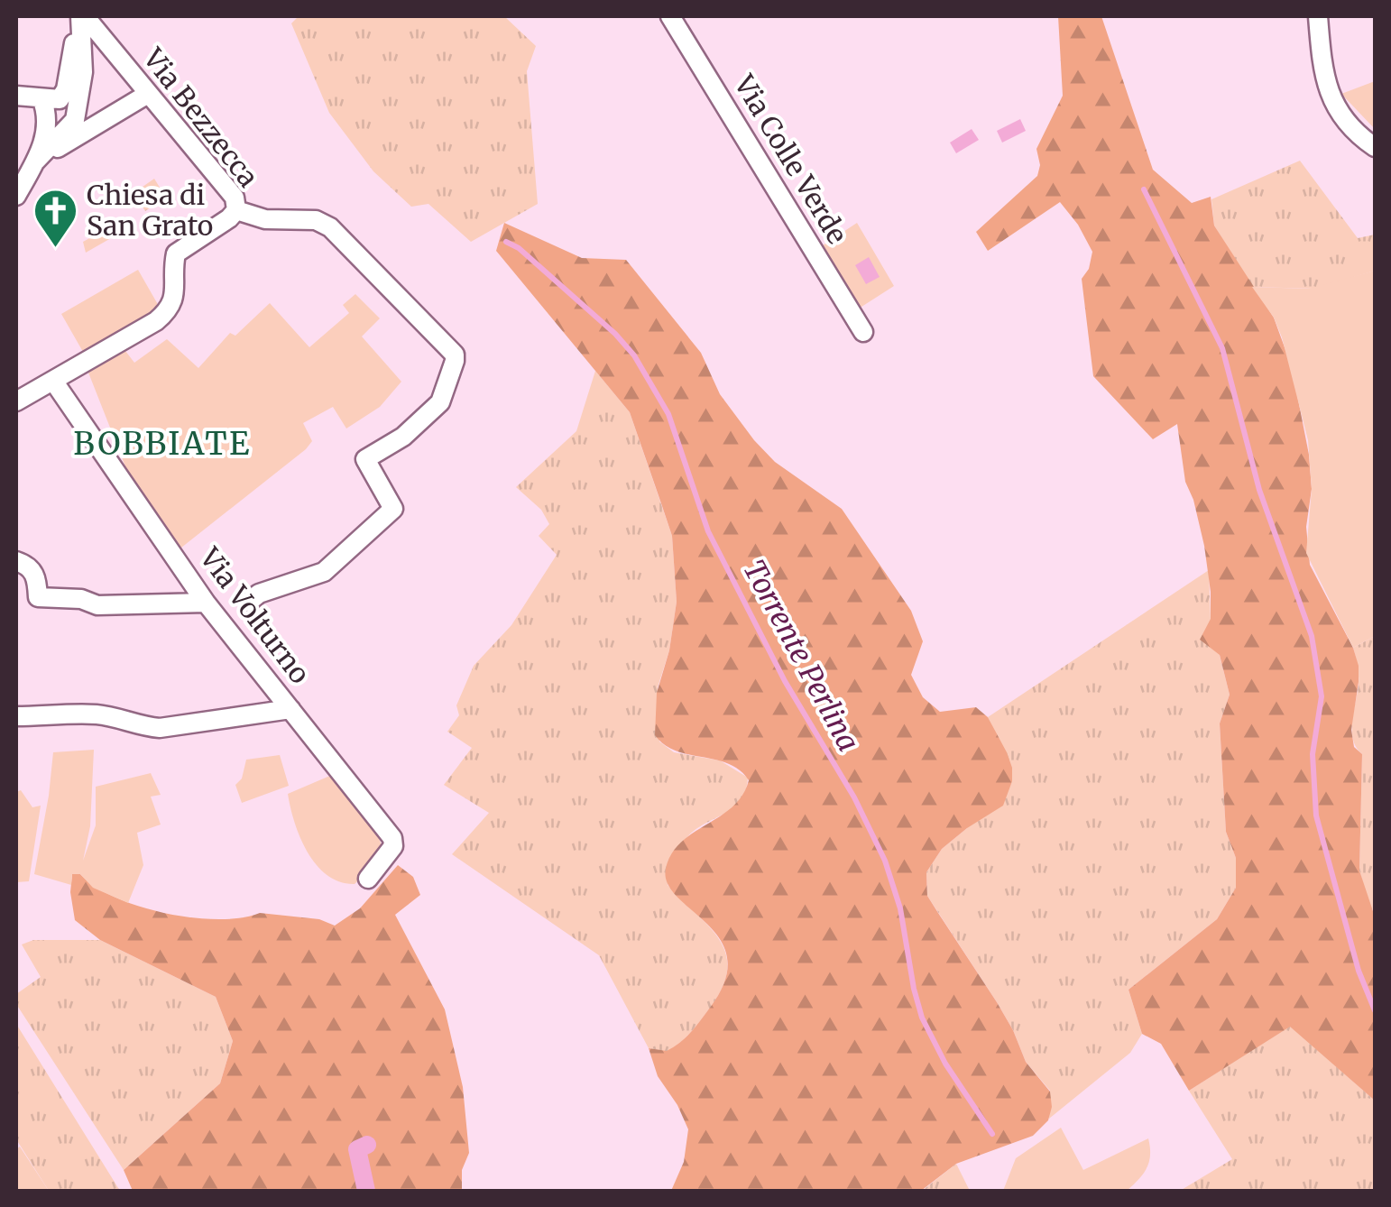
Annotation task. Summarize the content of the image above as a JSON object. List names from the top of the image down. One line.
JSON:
{"streets":{"street":["Via Bezzecca","Via Colle Verde","Via Volturno"]},"crossings":[["Via Bezzecca","Via Volturno"]],"districts":["BOBBIATE"],"water":["Torrente Perlina"],"places":{"church":["Chiesa di San Grato"]}}
